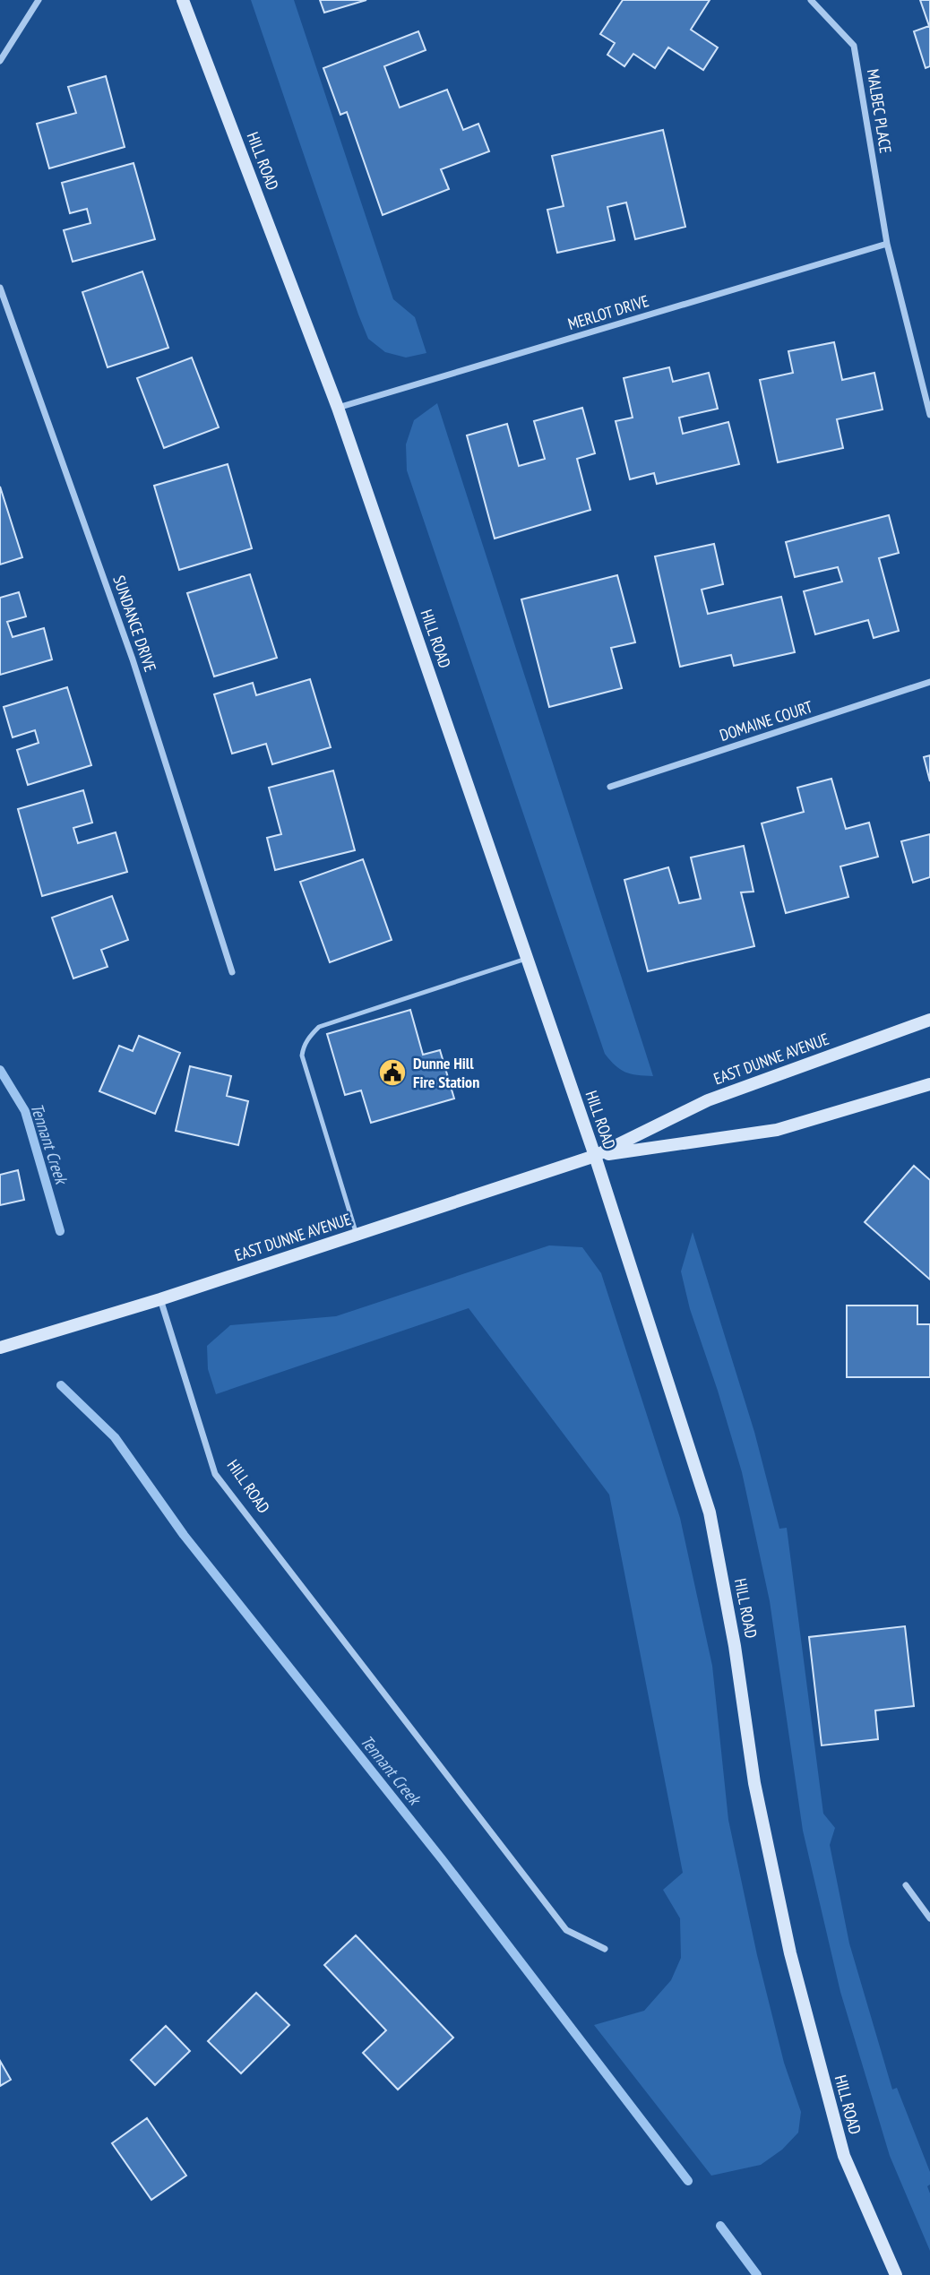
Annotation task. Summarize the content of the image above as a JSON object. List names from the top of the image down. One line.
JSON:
{"streets":{"main road":["HILL ROAD","EAST DUNNE AVENUE"],"street":["MALBEC PLACE","MERLOT DRIVE","SUNDANCE DRIVE","DOMAINE COURT"]},"crossings":[["MALBEC PLACE","MERLOT DRIVE"],["HILL ROAD","MERLOT DRIVE"],["HILL ROAD","EAST DUNNE AVENUE"]],"water":["Tennant Creek"],"places":{"public building":["Dunne Hill Fire Station"]}}
